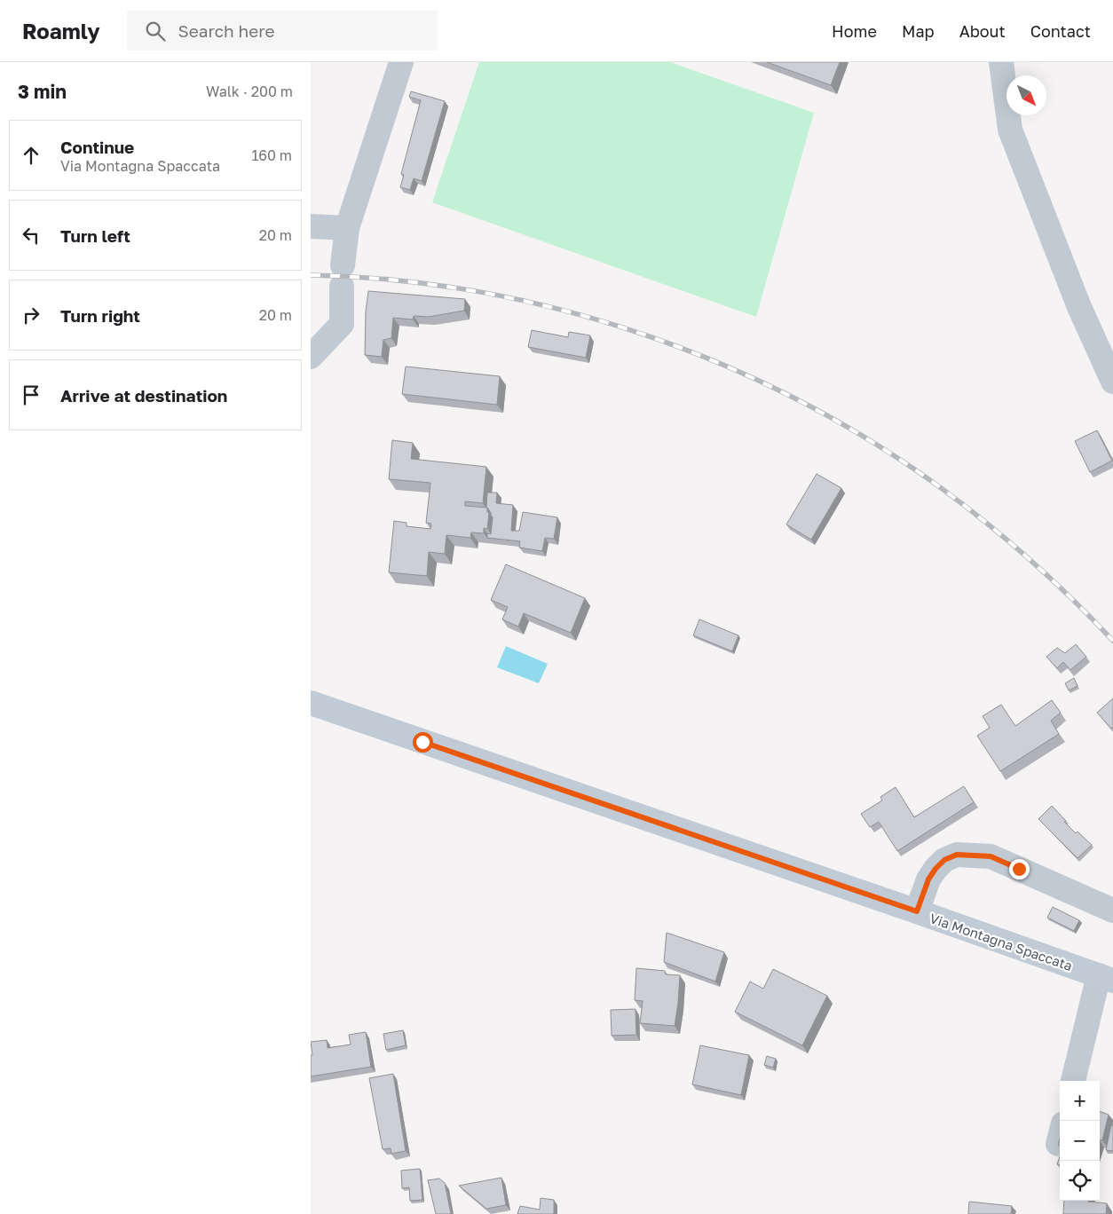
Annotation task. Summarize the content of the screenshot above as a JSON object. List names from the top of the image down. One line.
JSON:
{"streets":{"main road":["Via Montagna Spaccata"]},"north":"bottom right","page":{"header":"Roamly","search":"Search here","nav":["Home","Map","About","Contact"],"heading":["3 min","Walk · 200 m"],"list":[["Continue","Via Montagna Spaccata","160 m"],["Turn left","20 m"],["Turn right","20 m"],"Arrive at destination"],"map_buttons":["+","−"]}}
